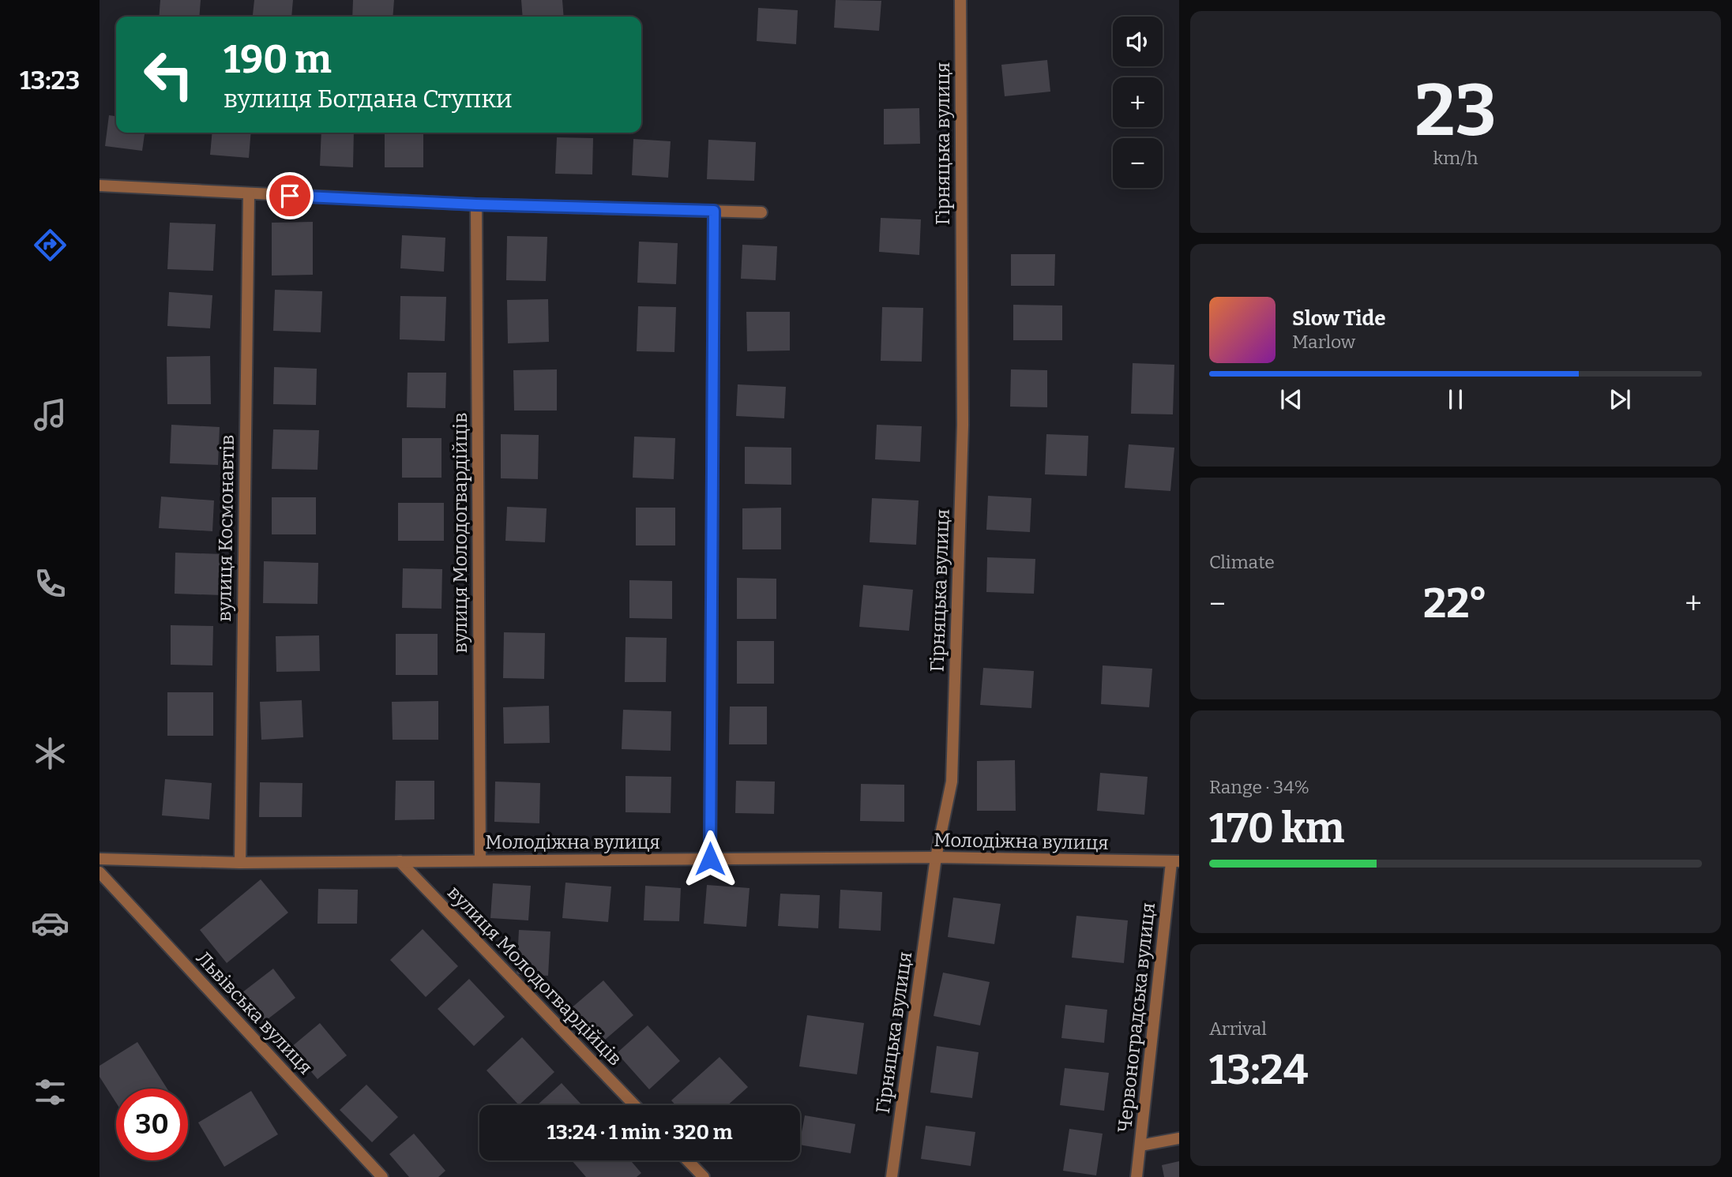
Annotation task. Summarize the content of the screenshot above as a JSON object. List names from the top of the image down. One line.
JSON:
{"streets":{"street":["Гірняцька вулиця","вулиця Космонавтів","вулиця Молодогвардійців","Молодіжна вулиця","Львівська вулиця","Червоноградська вулиця"]},"crossings":[["Гірняцька вулиця","Молодіжна вулиця"],["вулиця Космонавтів","Молодіжна вулиця"],["вулиця Молодогвардійців","Молодіжна вулиця"],["Молодіжна вулиця","Червоноградська вулиця"]],"page":{"tabs":"13:23","tile":[["23","km/h"],"Climate",["Range · 34%","170 km"],["Arrival","13:24"]],"map_buttons":["+","−"],"turn":["190 m","вулиця Богдана Ступки"],"song":["Slow Tide","Marlow"],"heat":["−","22°","+"],"limit":"30","trip":"13:24 · 1 min · 320 m"}}
